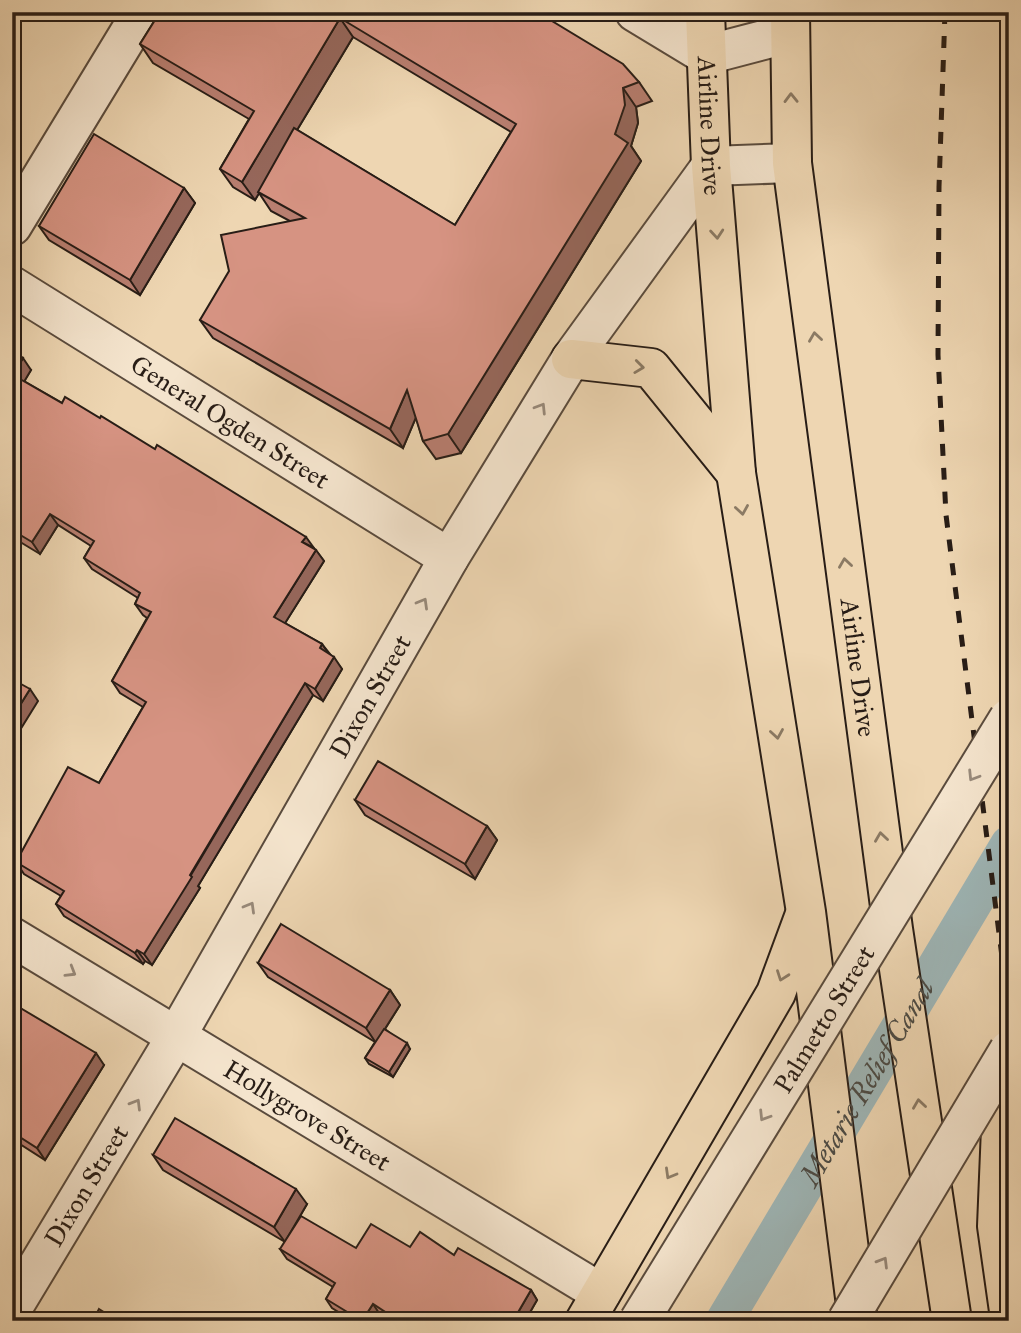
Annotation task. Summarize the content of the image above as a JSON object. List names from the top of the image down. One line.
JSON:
{"streets":{"highway":["Airline Drive"],"street":["General Ogden Street","Dixon Street","Palmetto Street","Hollygrove Street"]},"crossings":[["Airline Drive","Dixon Street"],["General Ogden Street","Dixon Street"],["Dixon Street","Hollygrove Street"]],"one_way":["Dixon Street"],"water":["Metarie Relief Canal"]}
